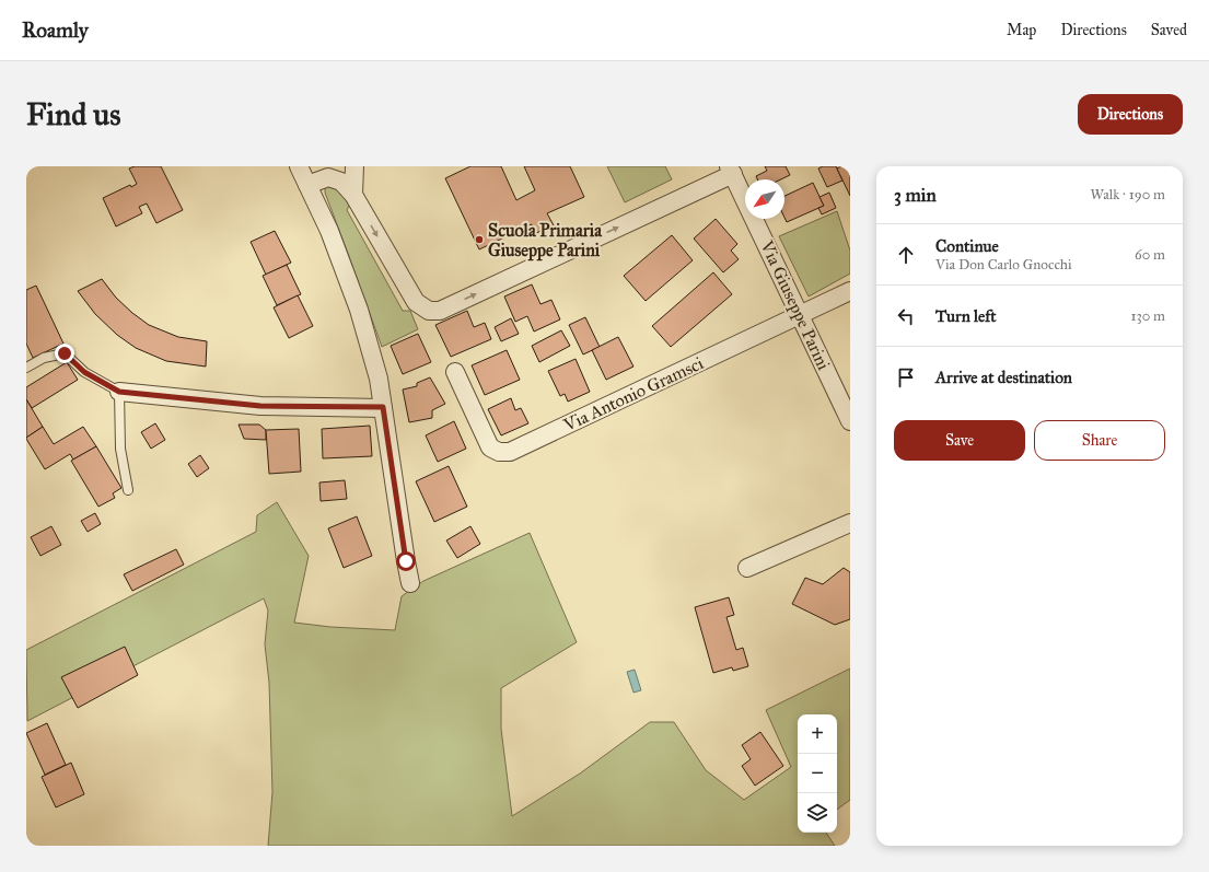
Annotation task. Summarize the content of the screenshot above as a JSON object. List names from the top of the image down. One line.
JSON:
{"streets":{"street":["Via Giuseppe Parini","Via Antonio Gramsci"]},"crossings":[["Via Giuseppe Parini","Via Antonio Gramsci"]],"places":["Scuola Primaria Giuseppe Parini"],"north":"bottom left","page":{"header":"Roamly","nav":["Map","Directions","Saved"],"buttons":["Directions",["Save","Share"]],"title":"Find us","heading":["3 min","Walk · 190 m"],"list":[["Continue","Via Don Carlo Gnocchi","60 m"],["Turn left","130 m"],"Arrive at destination"],"map_buttons":["+","−"]}}
